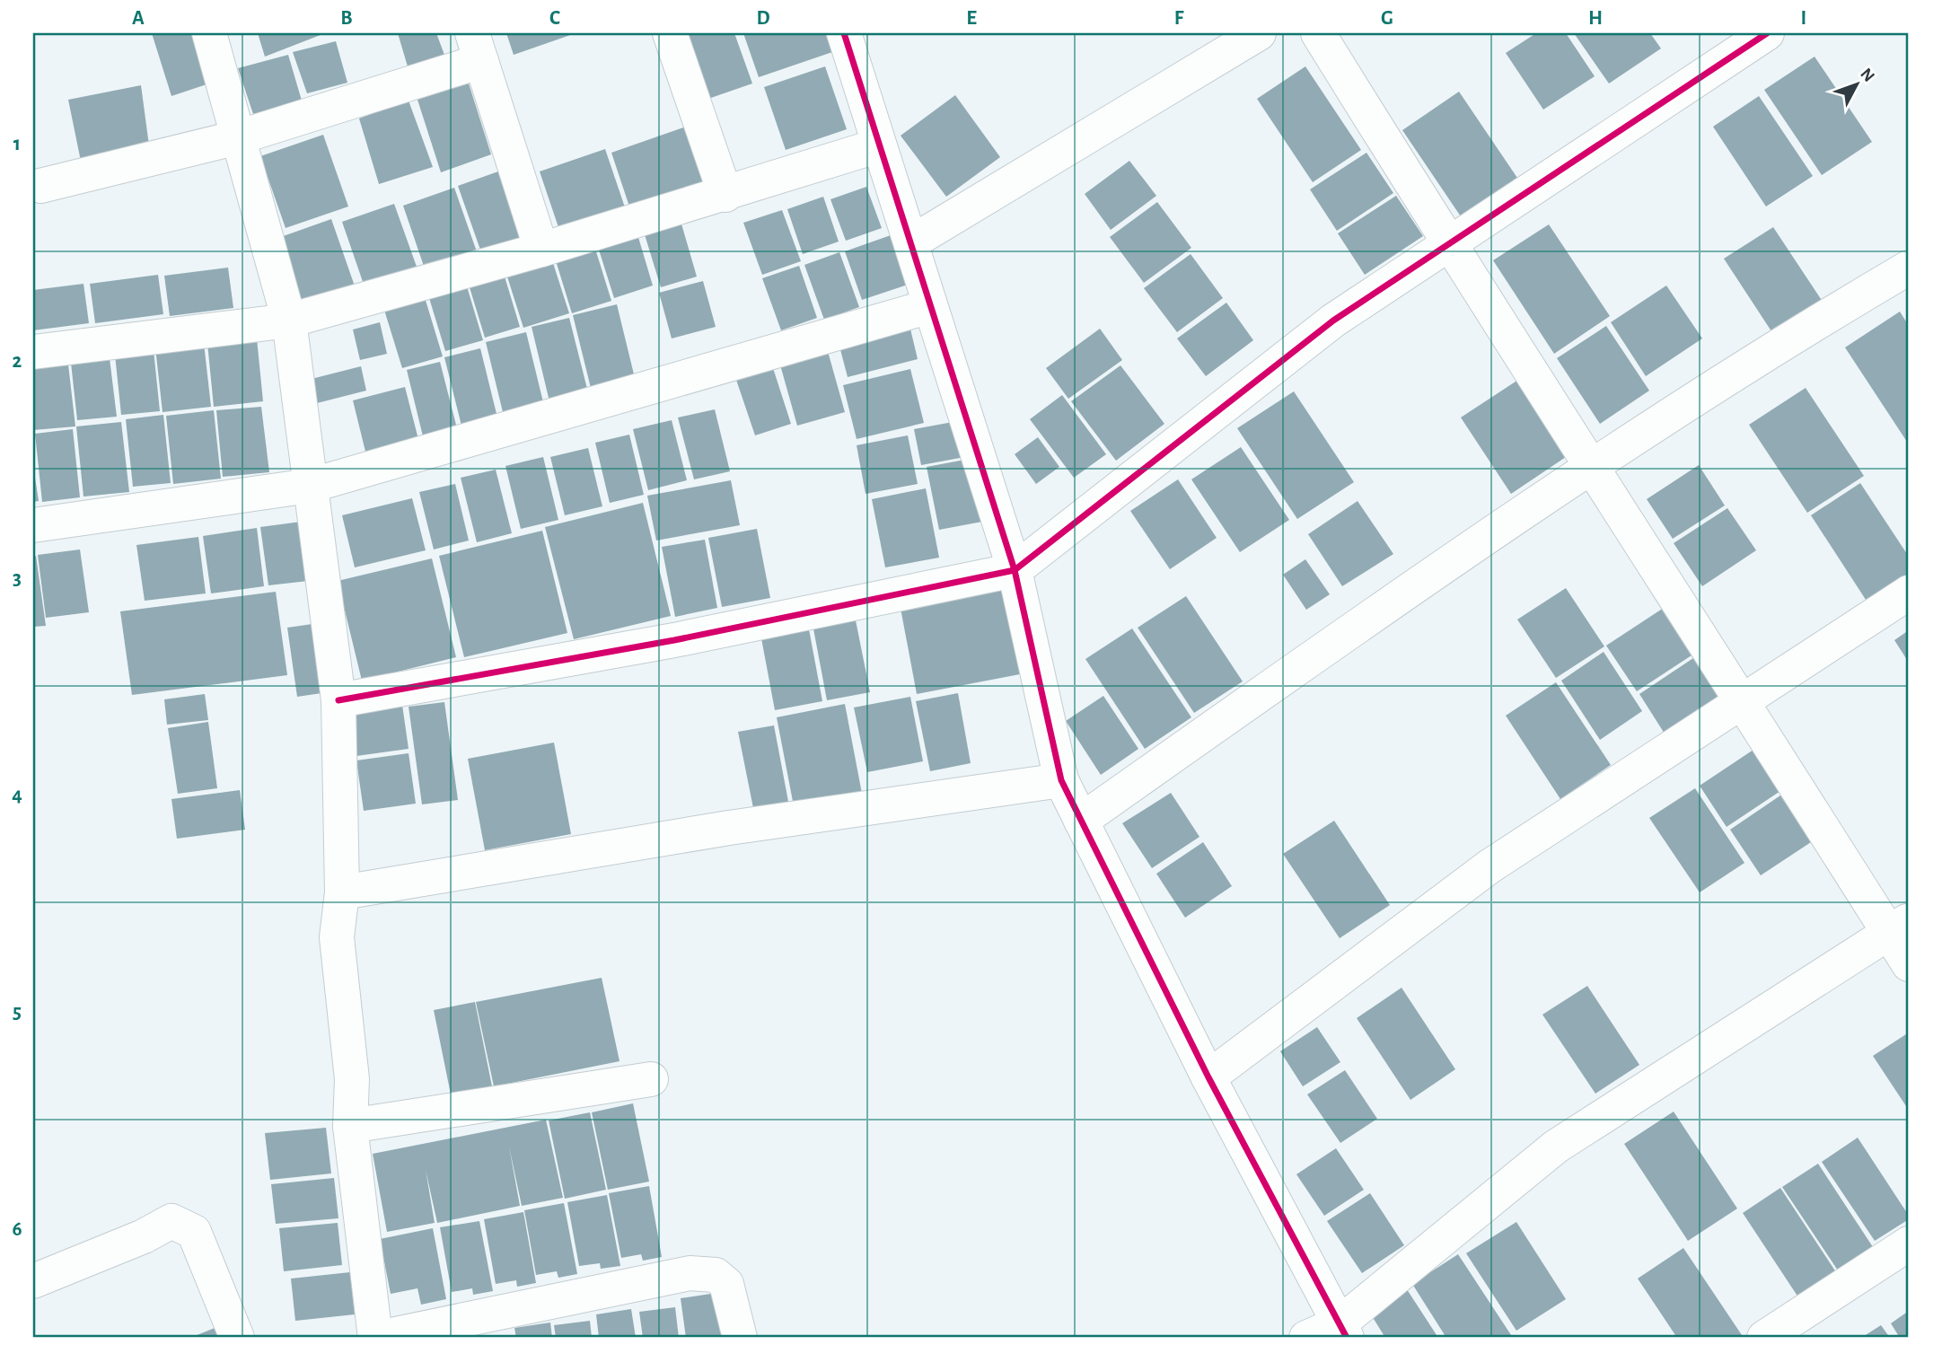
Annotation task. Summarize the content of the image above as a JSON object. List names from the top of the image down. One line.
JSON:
{"north":"top right","grid":{"columns":["A","B","C","D","E","F","G","H","I"],"rows":["1","2","3","4","5","6"]}}
